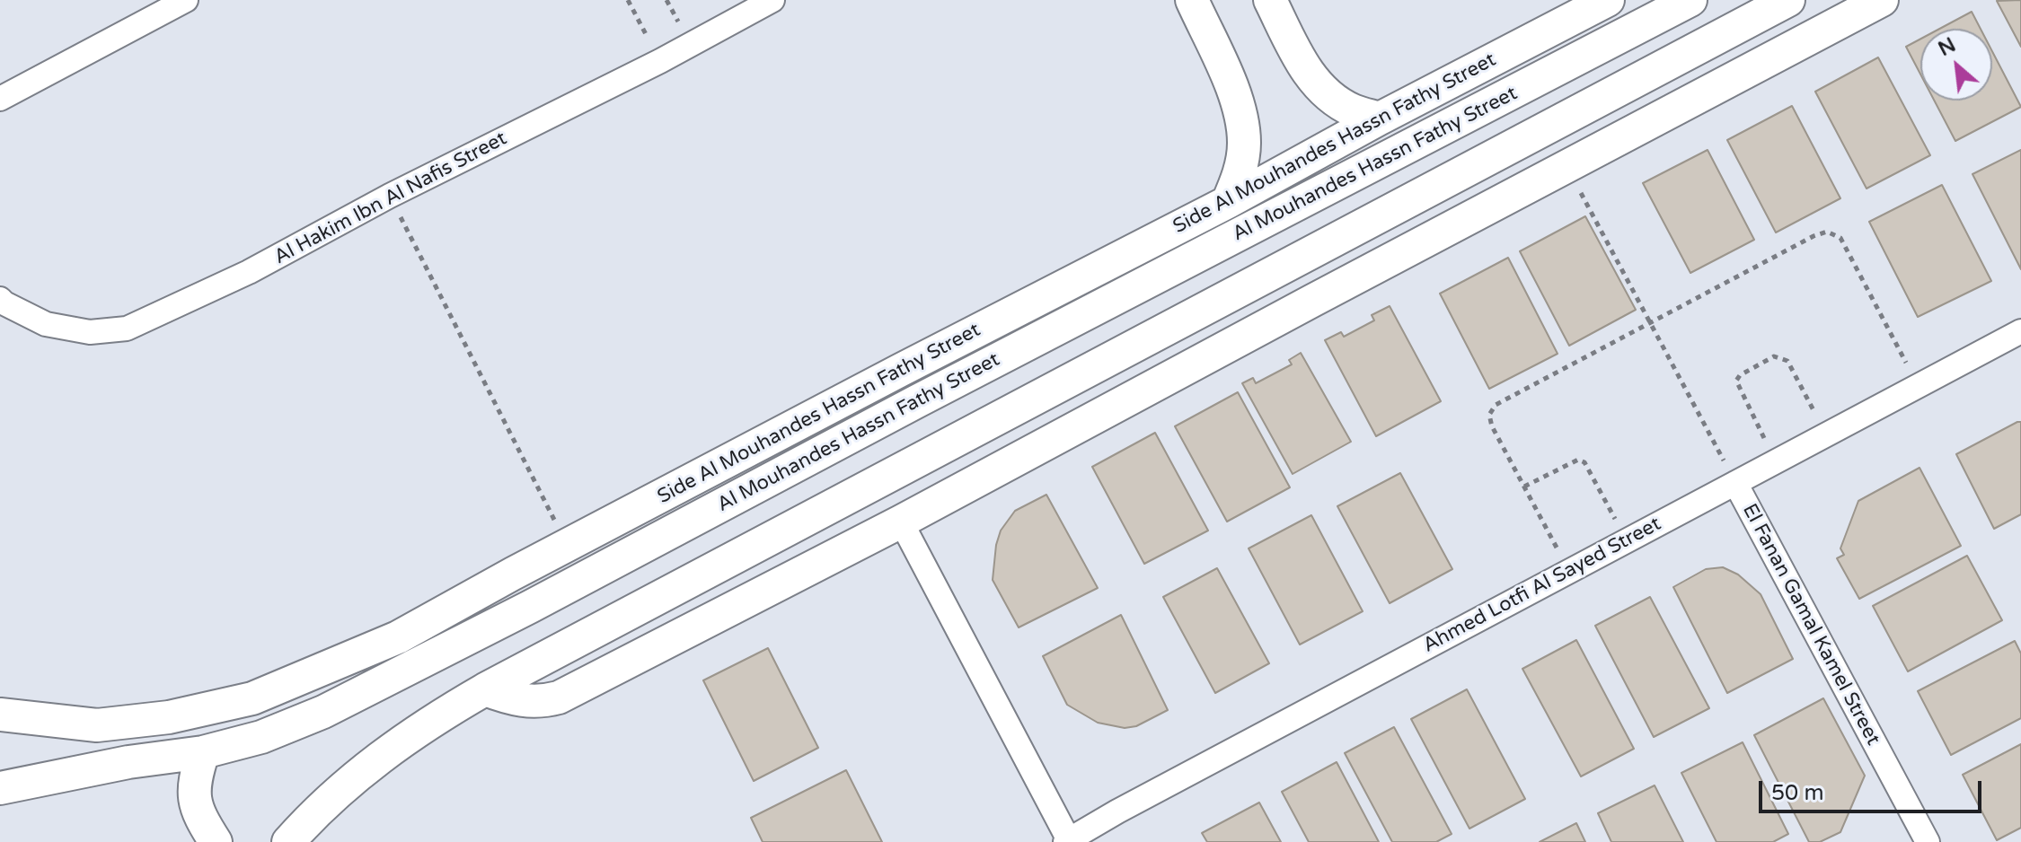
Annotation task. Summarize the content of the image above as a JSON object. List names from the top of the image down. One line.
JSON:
{"streets":{"main road":["Side Al Mouhandes Hassn Fathy Street","Al Mouhandes Hassn Fathy Street"],"street":["Al Hakim Ibn Al Nafis Street","Ahmed Lotfi Al Sayed Street","El Fanan Gamal Kamel Street"]},"crossings":[["Ahmed Lotfi Al Sayed Street","El Fanan Gamal Kamel Street"]],"scale_bar":"50 m","north":"top left"}
